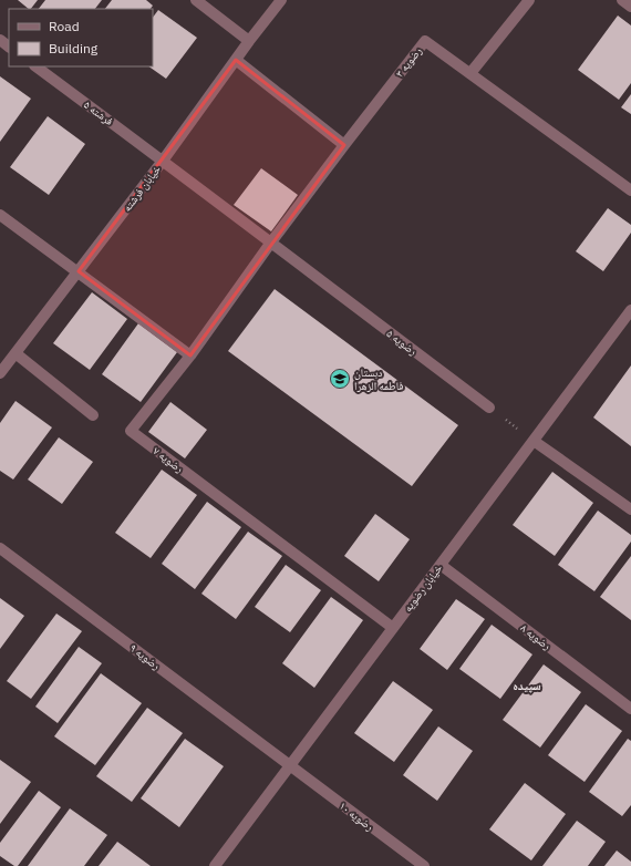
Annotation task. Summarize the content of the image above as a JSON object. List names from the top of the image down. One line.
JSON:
{"streets":{"street":["رضویه ۳","فرشته ۵","خیابان فرشته","رضویه ۵","رضویه ۷","خیابان رضویه","رضویه ۸","رضویه ۹","رضویه ۱۰"]},"crossings":[["رضویه ۳","فرشته ۵"],["رضویه ۳","رضویه ۵"],["رضویه ۳","رضویه ۷"],["فرشته ۵","خیابان فرشته"],["فرشته ۵","رضویه ۵"],["فرشته ۵","رضویه ۷"],["رضویه ۵","رضویه ۷"],["رضویه ۷","خیابان رضویه"],["خیابان رضویه","رضویه ۸"],["خیابان رضویه","رضویه ۹"],["خیابان رضویه","رضویه ۱۰"],["رضویه ۹","رضویه ۱۰"]],"districts":["سپیده"],"places":{"school or university":["دبستان فاطمه الزهرا"]},"legend":["Road","Building"]}
